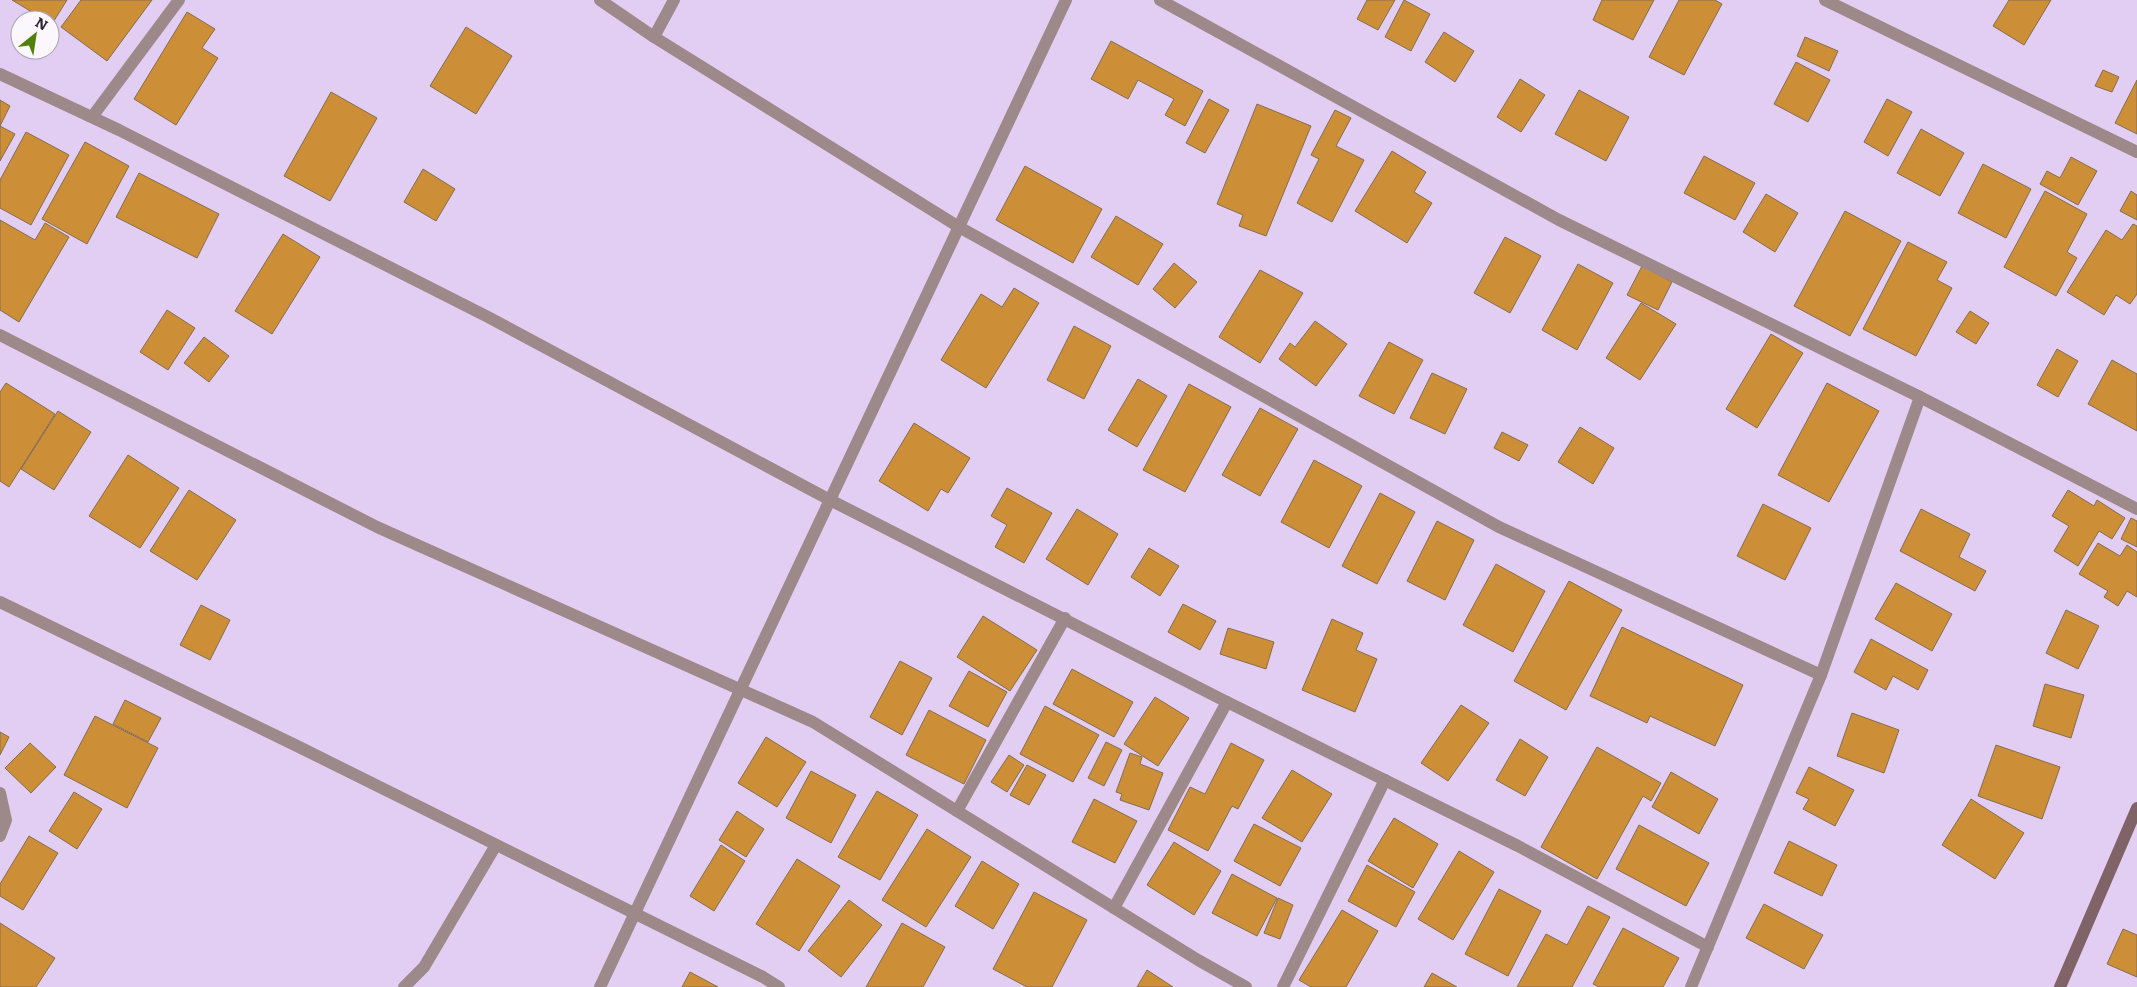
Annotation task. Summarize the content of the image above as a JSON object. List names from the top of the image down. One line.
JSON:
{"north":"top right"}
